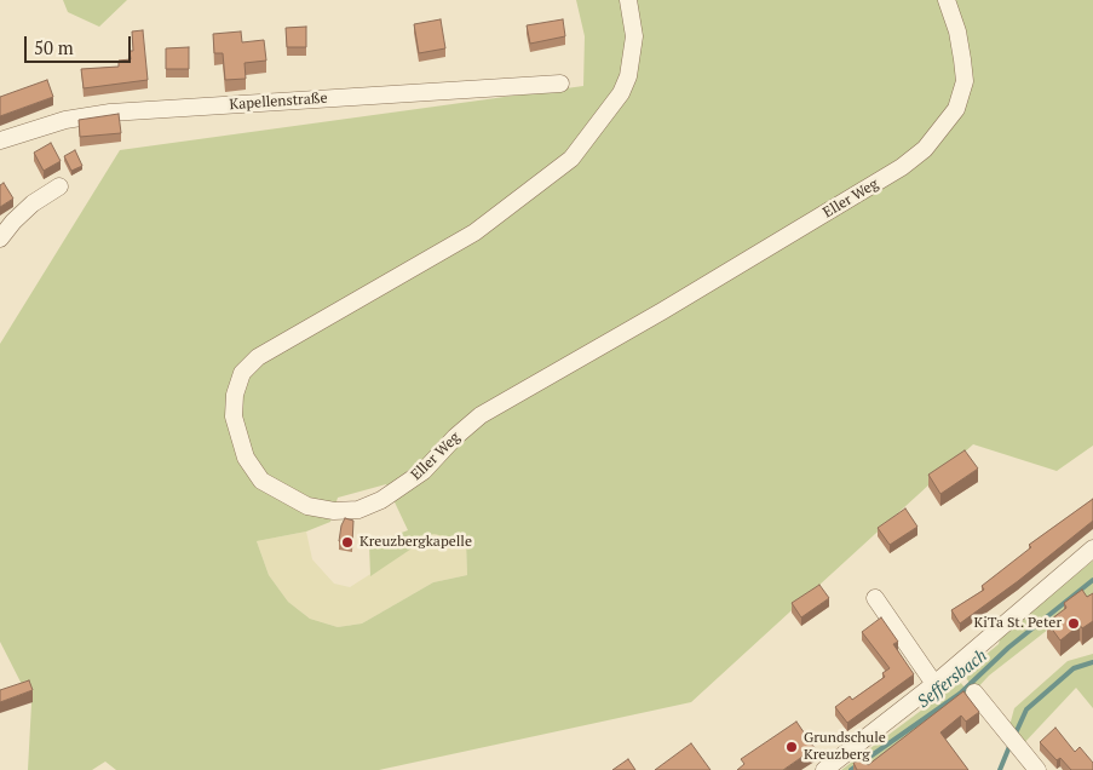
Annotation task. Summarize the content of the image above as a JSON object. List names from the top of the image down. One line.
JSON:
{"streets":{"street":["Kapellenstraße","Eller Weg"]},"water":["Seffersbach"],"places":["Kreuzbergkapelle","KiTa St. Peter","Grundschule Kreuzberg"],"scale_bar":"50 m"}
